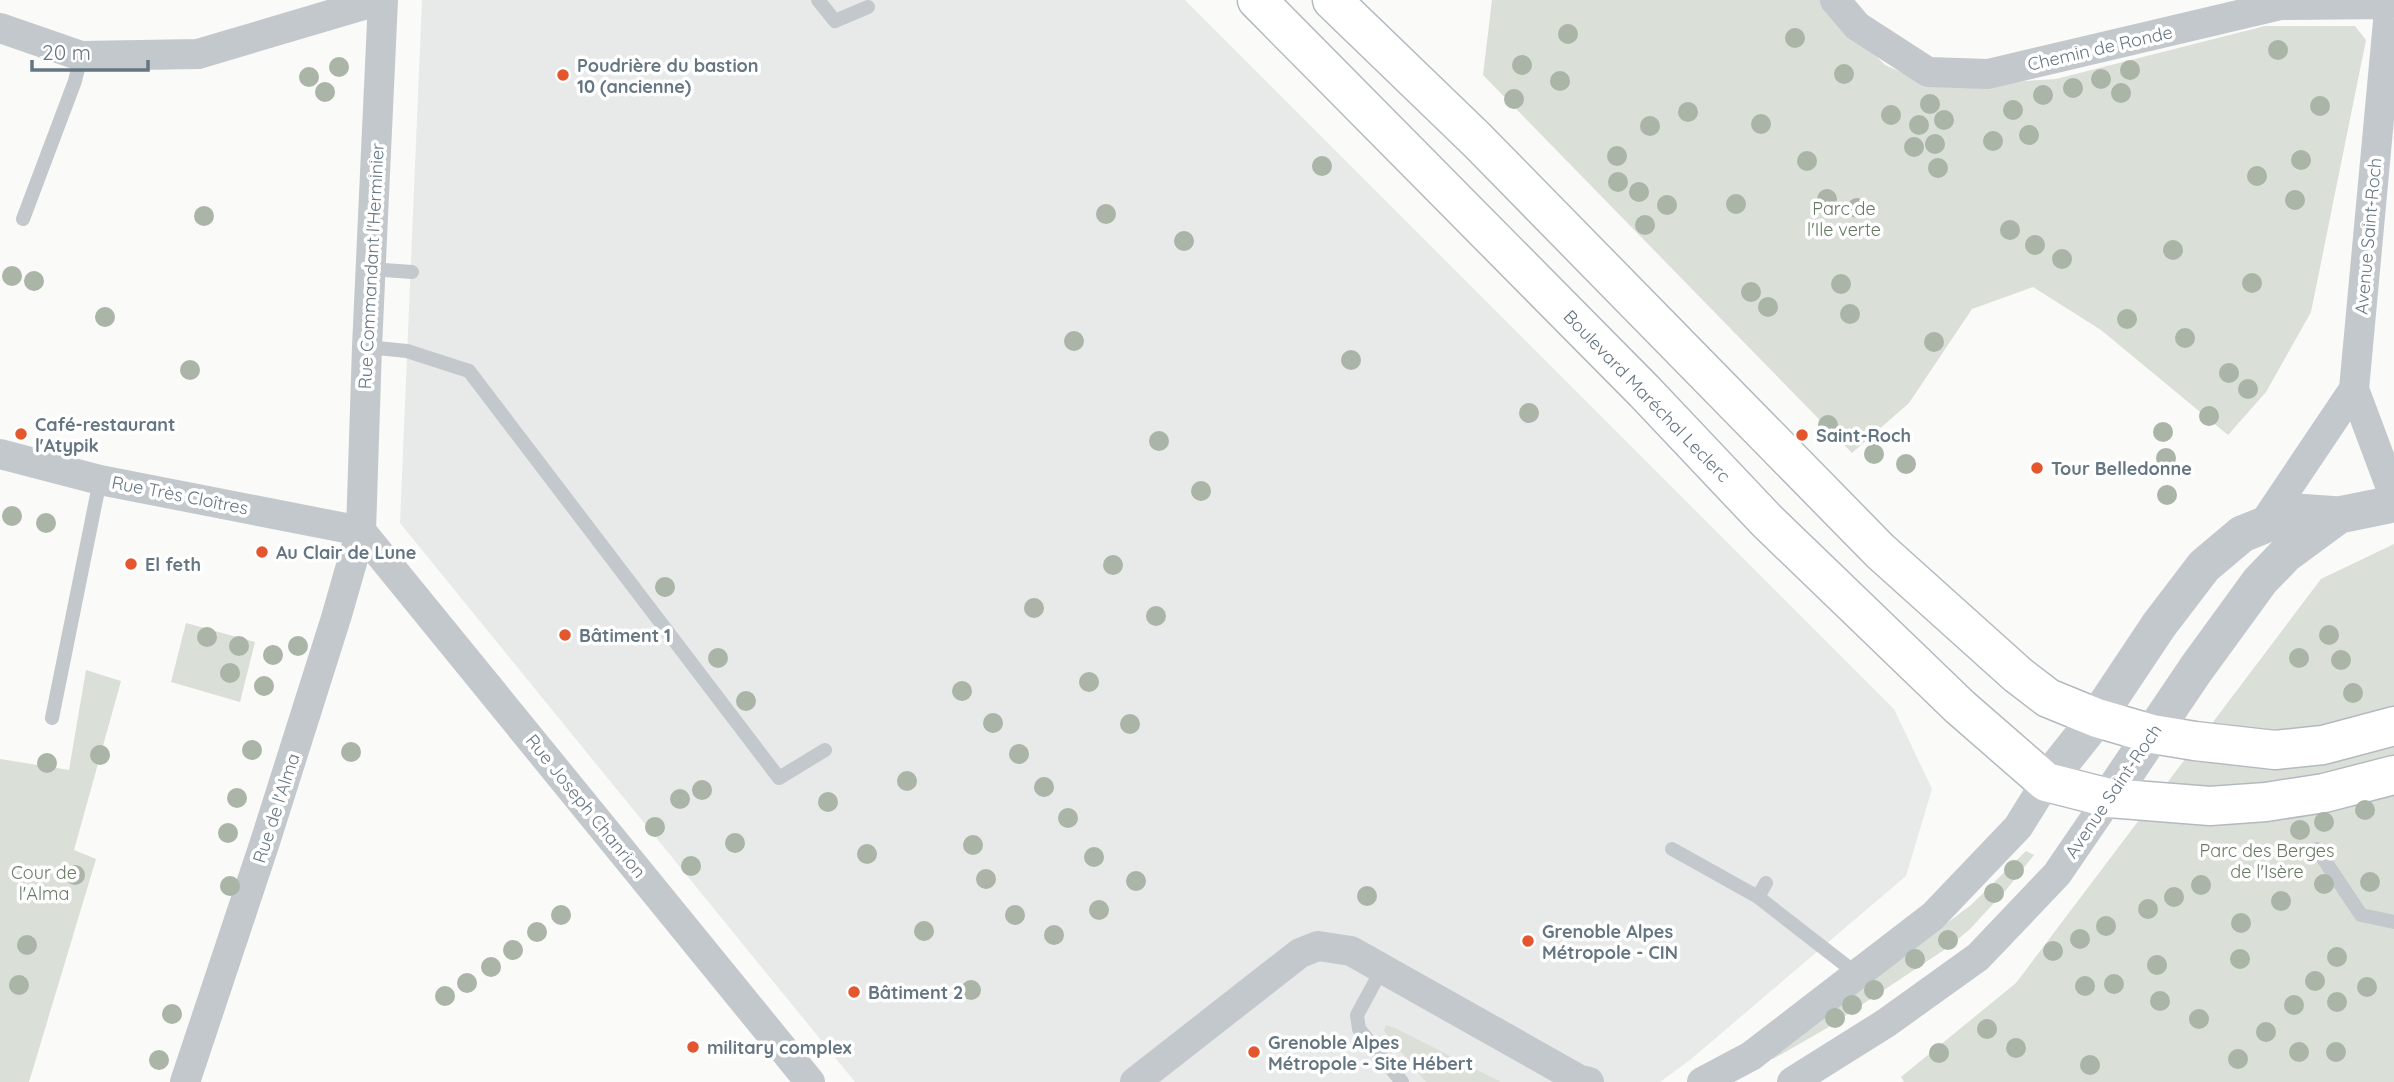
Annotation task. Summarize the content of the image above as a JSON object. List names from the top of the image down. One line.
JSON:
{"streets":{"main road":["Boulevard Maréchal Leclerc"],"street":["Chemin de Ronde","Avenue Saint-Roch","Rue Commandant l'Herminier","Rue Très Cloîtres","Rue Joseph Chanrion","Rue de l'Alma"]},"crossings":[["Chemin de Ronde","Avenue Saint-Roch"],["Avenue Saint-Roch","Boulevard Maréchal Leclerc"],["Rue Commandant l'Herminier","Rue Très Cloîtres"],["Rue Commandant l'Herminier","Rue Joseph Chanrion"],["Rue Commandant l'Herminier","Rue de l'Alma"],["Rue Très Cloîtres","Rue Joseph Chanrion"],["Rue Très Cloîtres","Rue de l'Alma"],["Rue Joseph Chanrion","Rue de l'Alma"]],"parks":["Parc de l'Ile verte","Parc des Berges de l'Isère","Cour de l'Alma"],"places":["Poudrière du bastion 10 (ancienne)","Café-restaurant l'Atypik","Saint-Roch","Tour Belledonne","Au Clair de Lune","El feth","Bâtiment 1","Grenoble Alpes Métropole - CIN","Bâtiment 2","military complex","Grenoble Alpes Métropole - Site Hébert"],"scale_bar":"20 m"}
